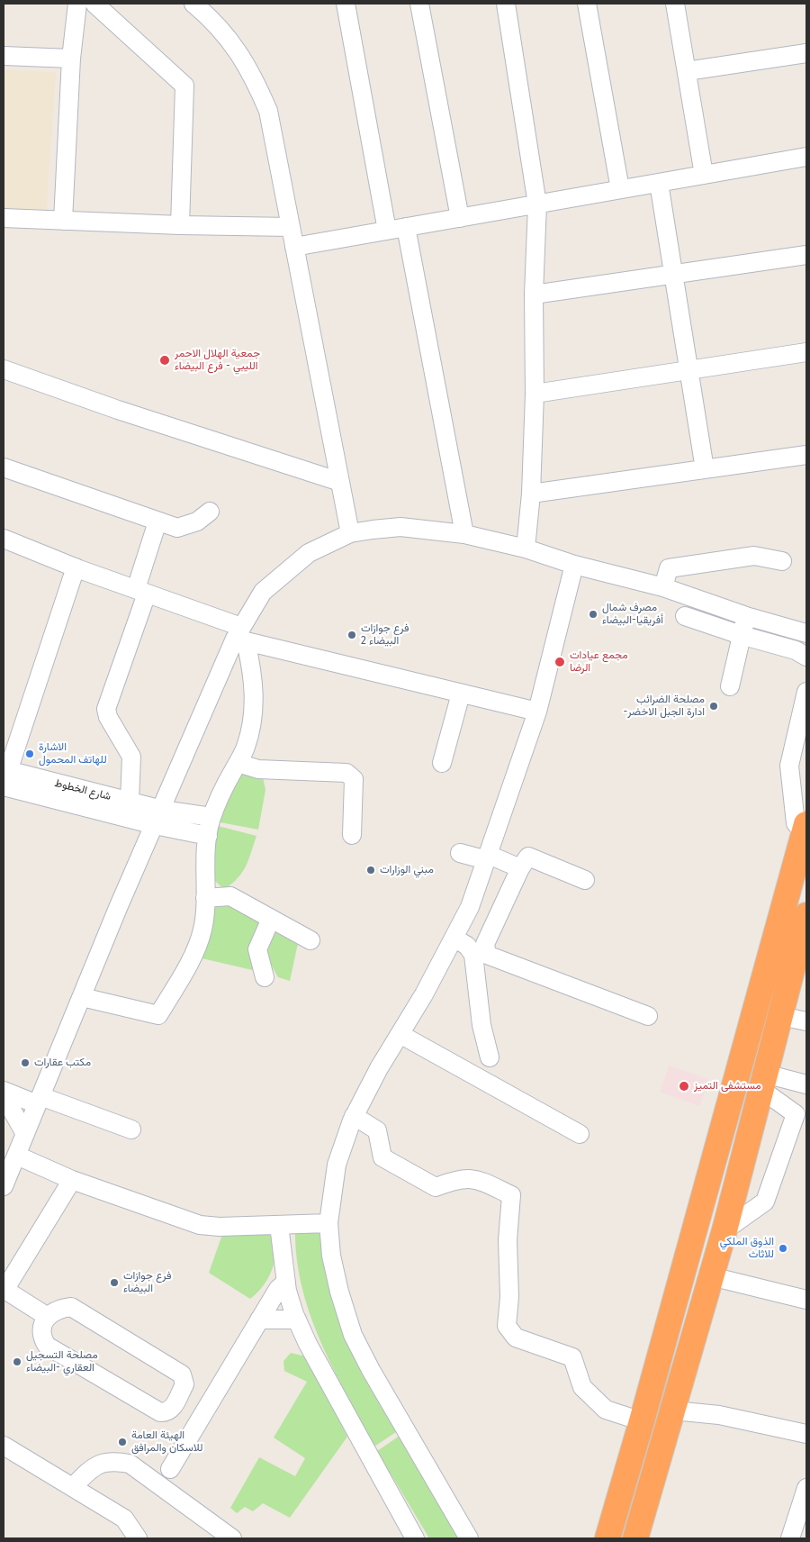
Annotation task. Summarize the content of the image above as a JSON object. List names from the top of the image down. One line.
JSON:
{"streets":{"street":["شارع الخطوط"]},"places":["جمعية الهلال الاحمر الليبي - فرع البيضاء","مصرف شمال أفريقيا-البيضاء","فرع جوازات البيضاء 2","مجمع عيادات الرضا","مصلحة الضرائب -ادارة الجبل الاخضر","الاشارة للهاتف المحمول","مبني الوزارات","مكتب عقارات","مستشفى التميز","الذوق الملكي للاثاث","فرع جوازات البيضاء","مصلحة التسجيل العقاري -البيضاء","الهيئة العامة للاسكان والمرافق"]}
